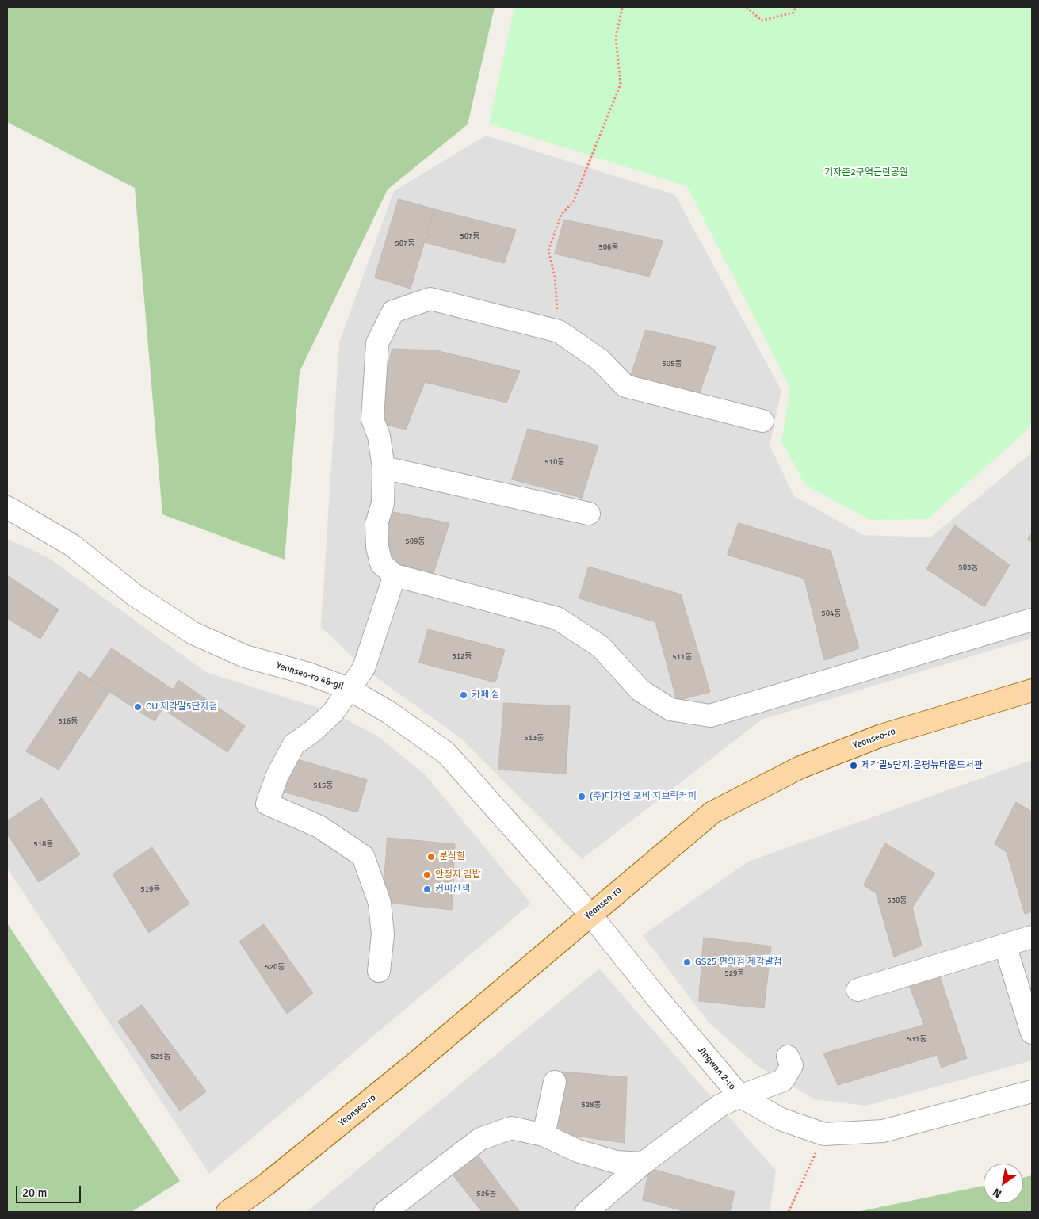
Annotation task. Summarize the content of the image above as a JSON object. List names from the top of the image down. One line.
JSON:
{"streets":{"main road":["Yeonseo-ro"],"street":["Yeonseo-ro 48-gil","Jingwan 2-ro"]},"crossings":[["Yeonseo-ro 48-gil","Yeonseo-ro"],["Yeonseo-ro 48-gil","Jingwan 2-ro"],["Yeonseo-ro","Jingwan 2-ro"]],"parks":["기자촌2구역근린공원"],"places":["카페 쉼","CU 제각말5단지점","제각말5단지.은평뉴타운도서관","(주)디자인 포비 지브릭커피","분식힐","안정자 김밥","커피산책","GS25 편의점 제각말점"],"house_numbers":["507동","507동","506동","505동","510동","509동","503동","504동","512동","511동","516동","513동","515동","518동","519동","530동","520동","529동","531동","521동","528동","526동"],"scale_bar":"20 m","north":"bottom left"}
